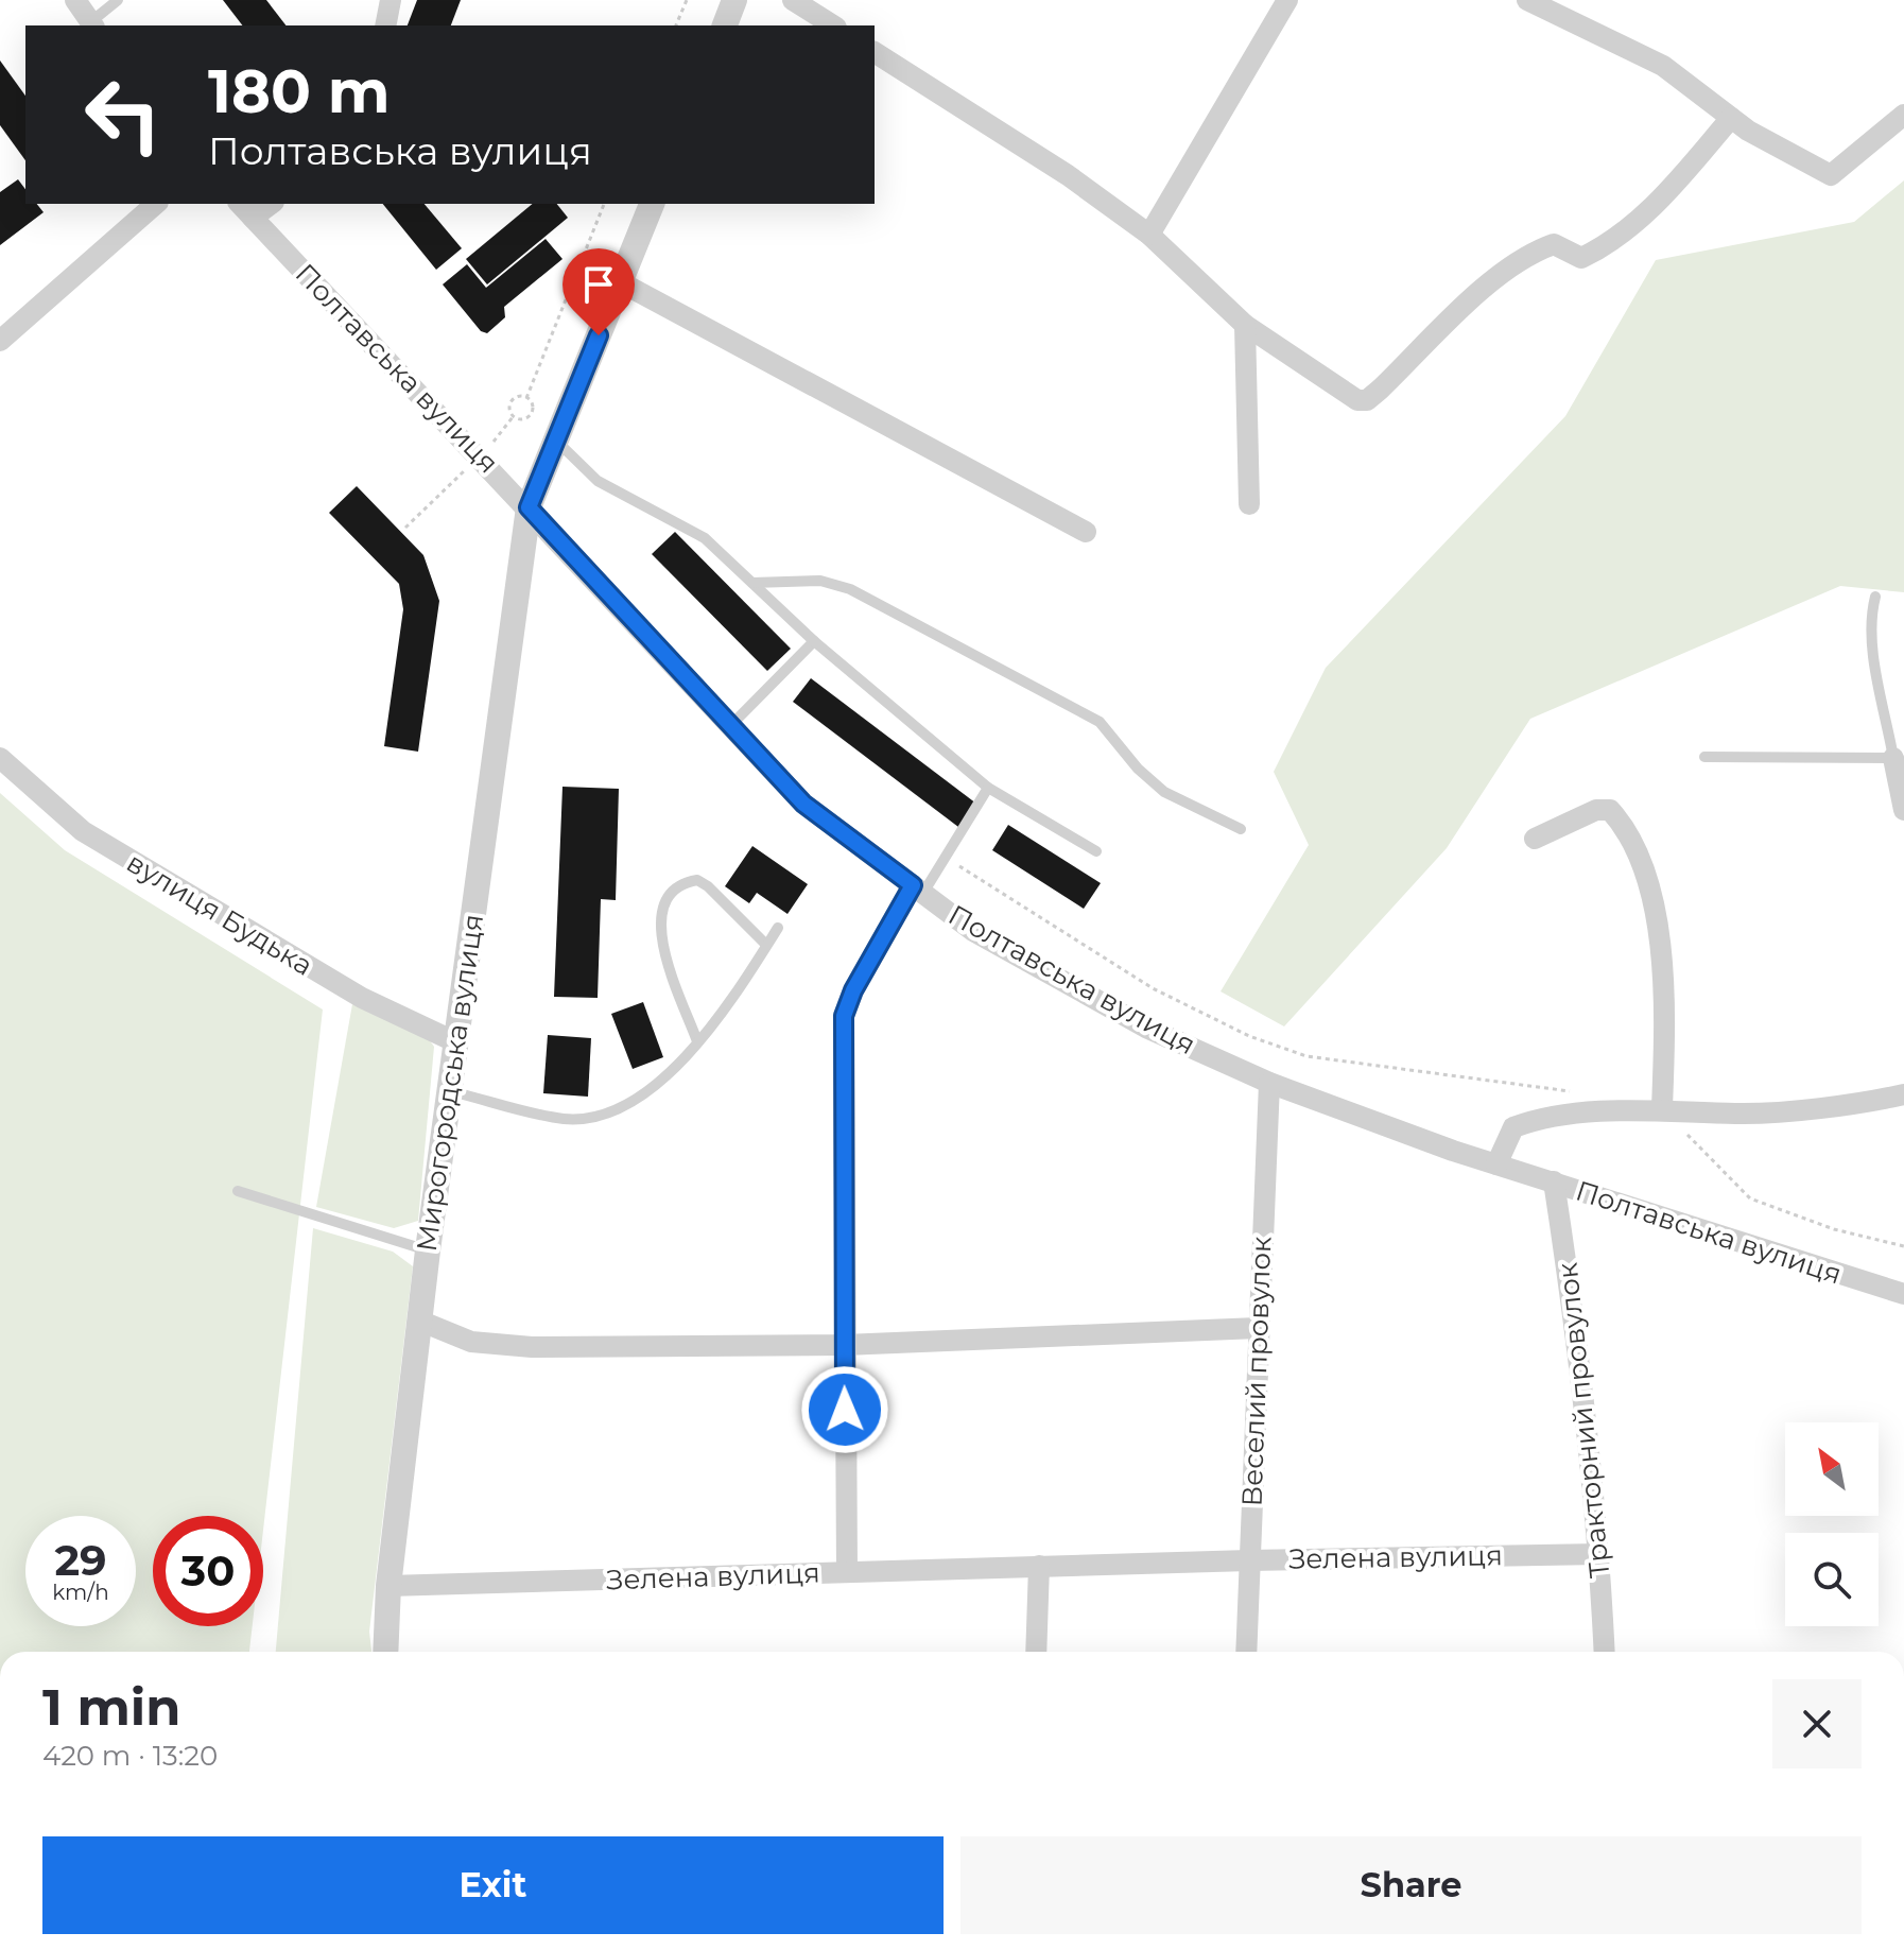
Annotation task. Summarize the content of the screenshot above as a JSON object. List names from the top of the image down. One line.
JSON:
{"streets":{"street":["Полтавська вулиця","вулиця Будька","Мирогородська вулиця","Веселий провулок","Тракторний провулок","Зелена вулиця"]},"crossings":[["Полтавська вулиця","Мирогородська вулиця"],["Полтавська вулиця","Веселий провулок"],["Полтавська вулиця","Тракторний провулок"],["вулиця Будька","Мирогородська вулиця"],["Мирогородська вулиця","Зелена вулиця"],["Веселий провулок","Зелена вулиця"],["Тракторний провулок","Зелена вулиця"]],"north":"top left","page":{"turn":["180 m","Полтавська вулиця"],"speed":"29 km/h","limit":"30","heading":["1 min","420 m · 13:20"],"buttons":["Exit","Share"]}}
